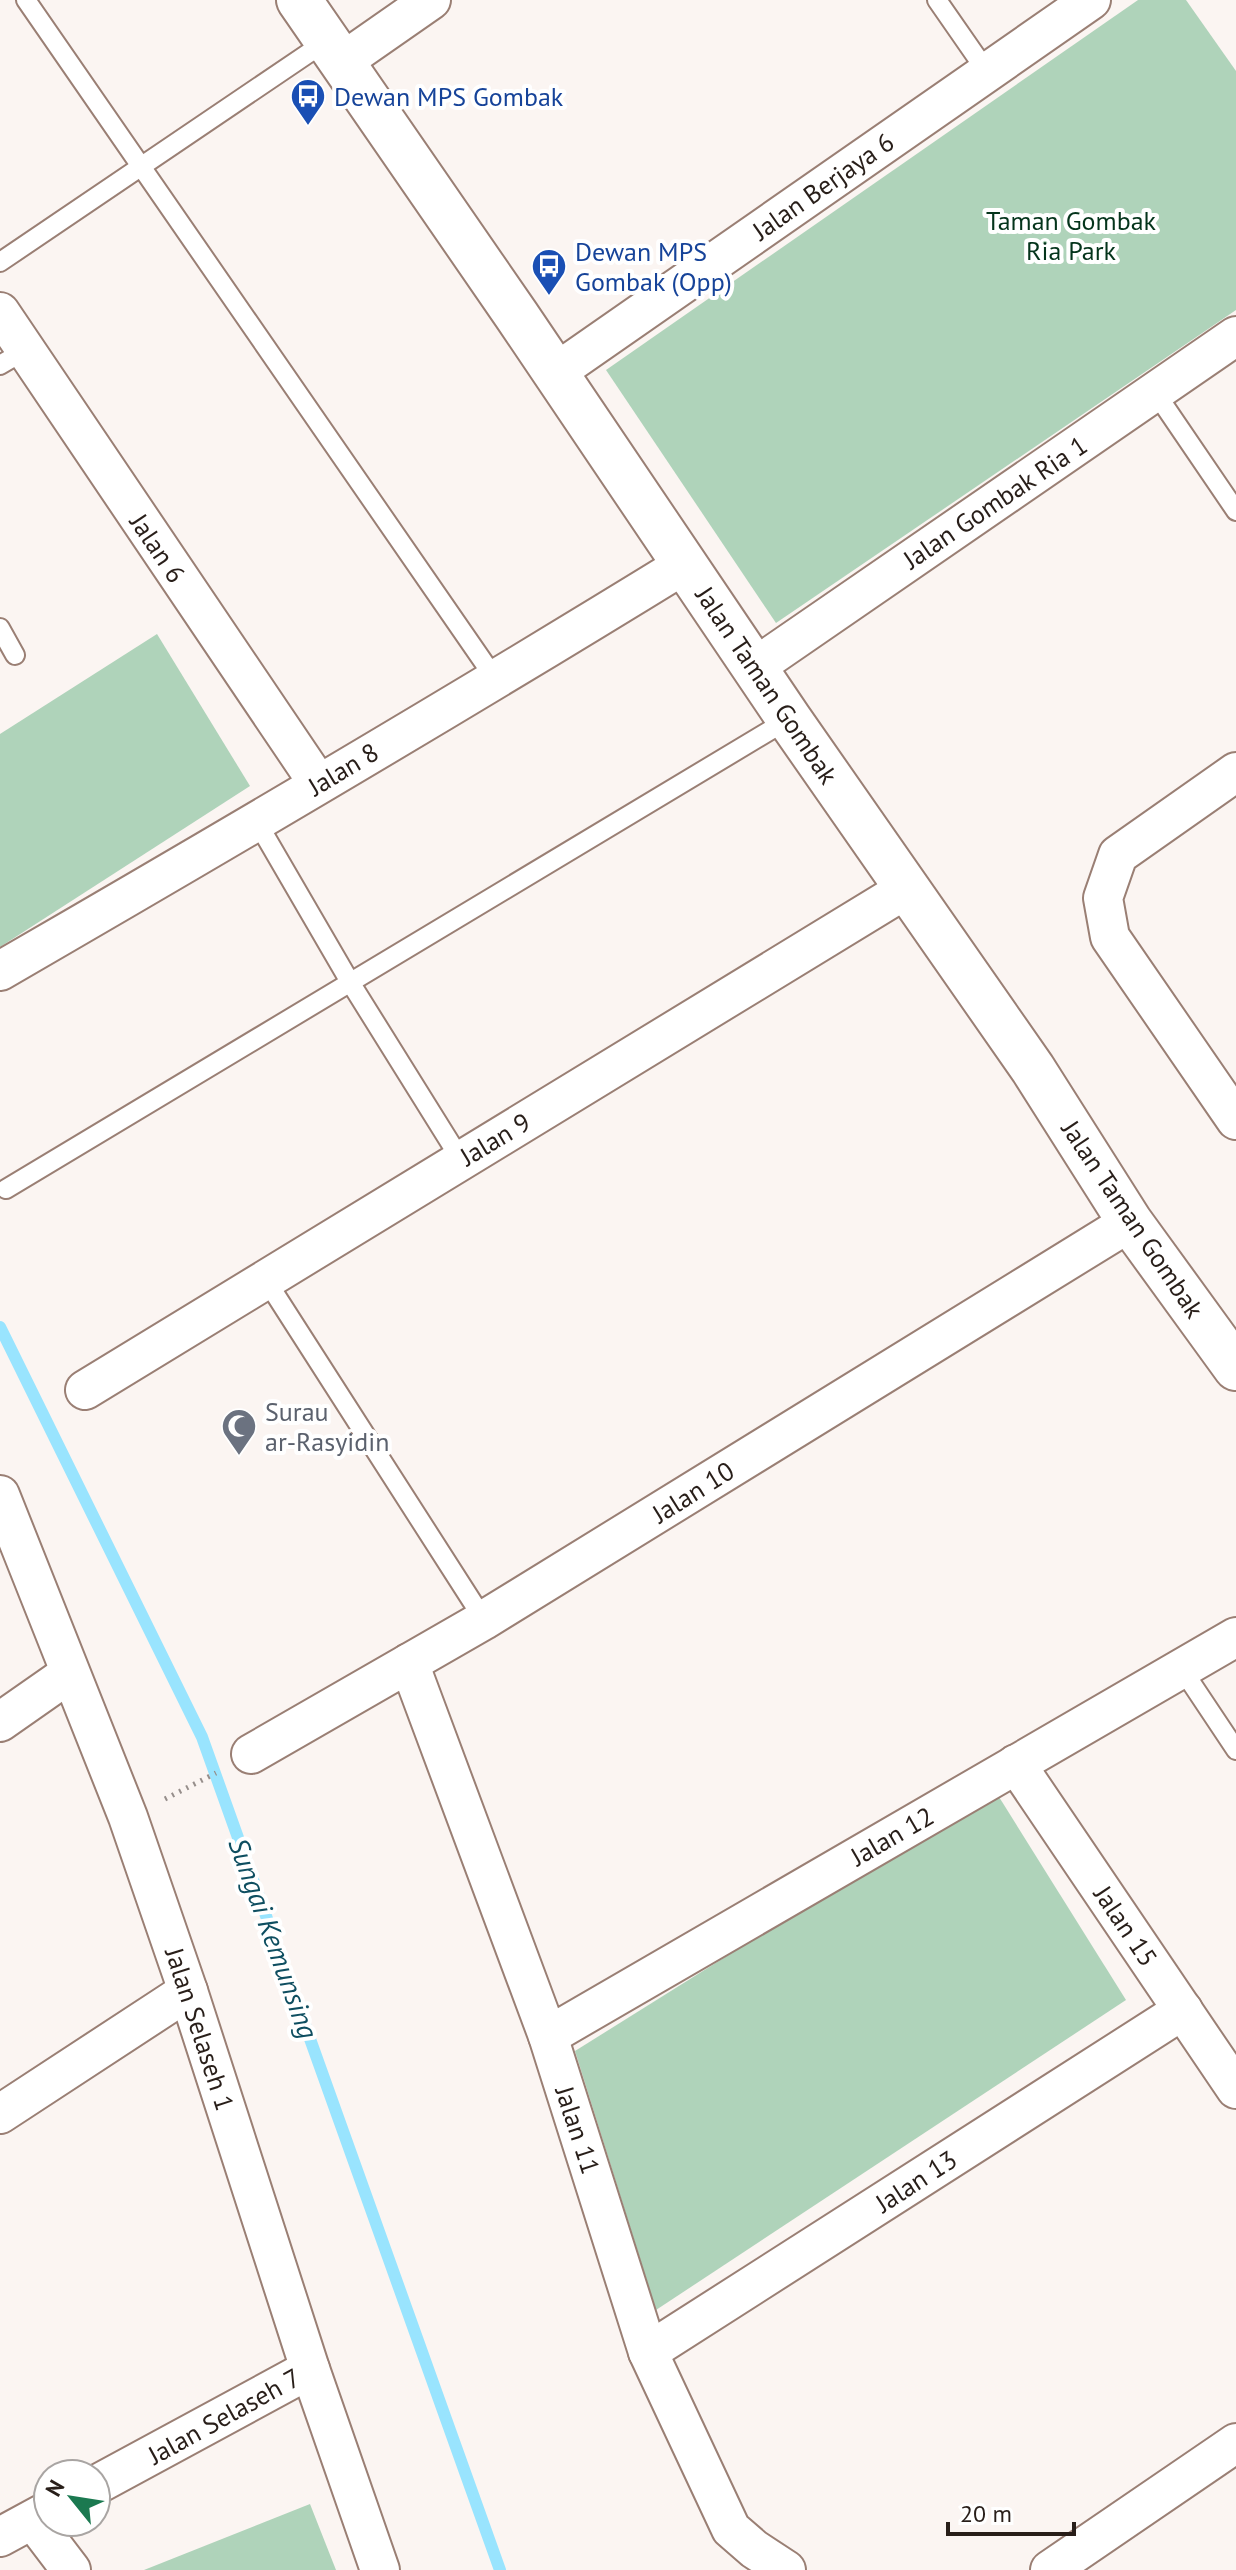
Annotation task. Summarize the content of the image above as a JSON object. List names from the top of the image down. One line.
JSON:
{"streets":{"street":["Jalan Berjaya 6","Jalan Gombak Ria 1","Jalan 6","Jalan Taman Gombak","Jalan 8","Jalan 9","Jalan 10","Jalan 12","Jalan 15","Jalan Selaseh 1","Jalan 11","Jalan 13","Jalan Selaseh 7"]},"crossings":[["Jalan Berjaya 6","Jalan Taman Gombak"],["Jalan Gombak Ria 1","Jalan Taman Gombak"],["Jalan 6","Jalan 8"],["Jalan Taman Gombak","Jalan 8"],["Jalan Taman Gombak","Jalan 9"],["Jalan Taman Gombak","Jalan 10"],["Jalan 10","Jalan 11"],["Jalan 12","Jalan 15"],["Jalan 12","Jalan 11"],["Jalan 15","Jalan 13"],["Jalan Selaseh 1","Jalan Selaseh 7"],["Jalan 11","Jalan 13"]],"water":["Sungai Kemunsing"],"parks":["Taman Gombak Ria Park"],"places":{"bus stop":["Dewan MPS Gombak","Dewan MPS Gombak (Opp)"],"mosque":["Surau ar-Rasyidin"]},"scale_bar":"20 m","north":"top left"}
